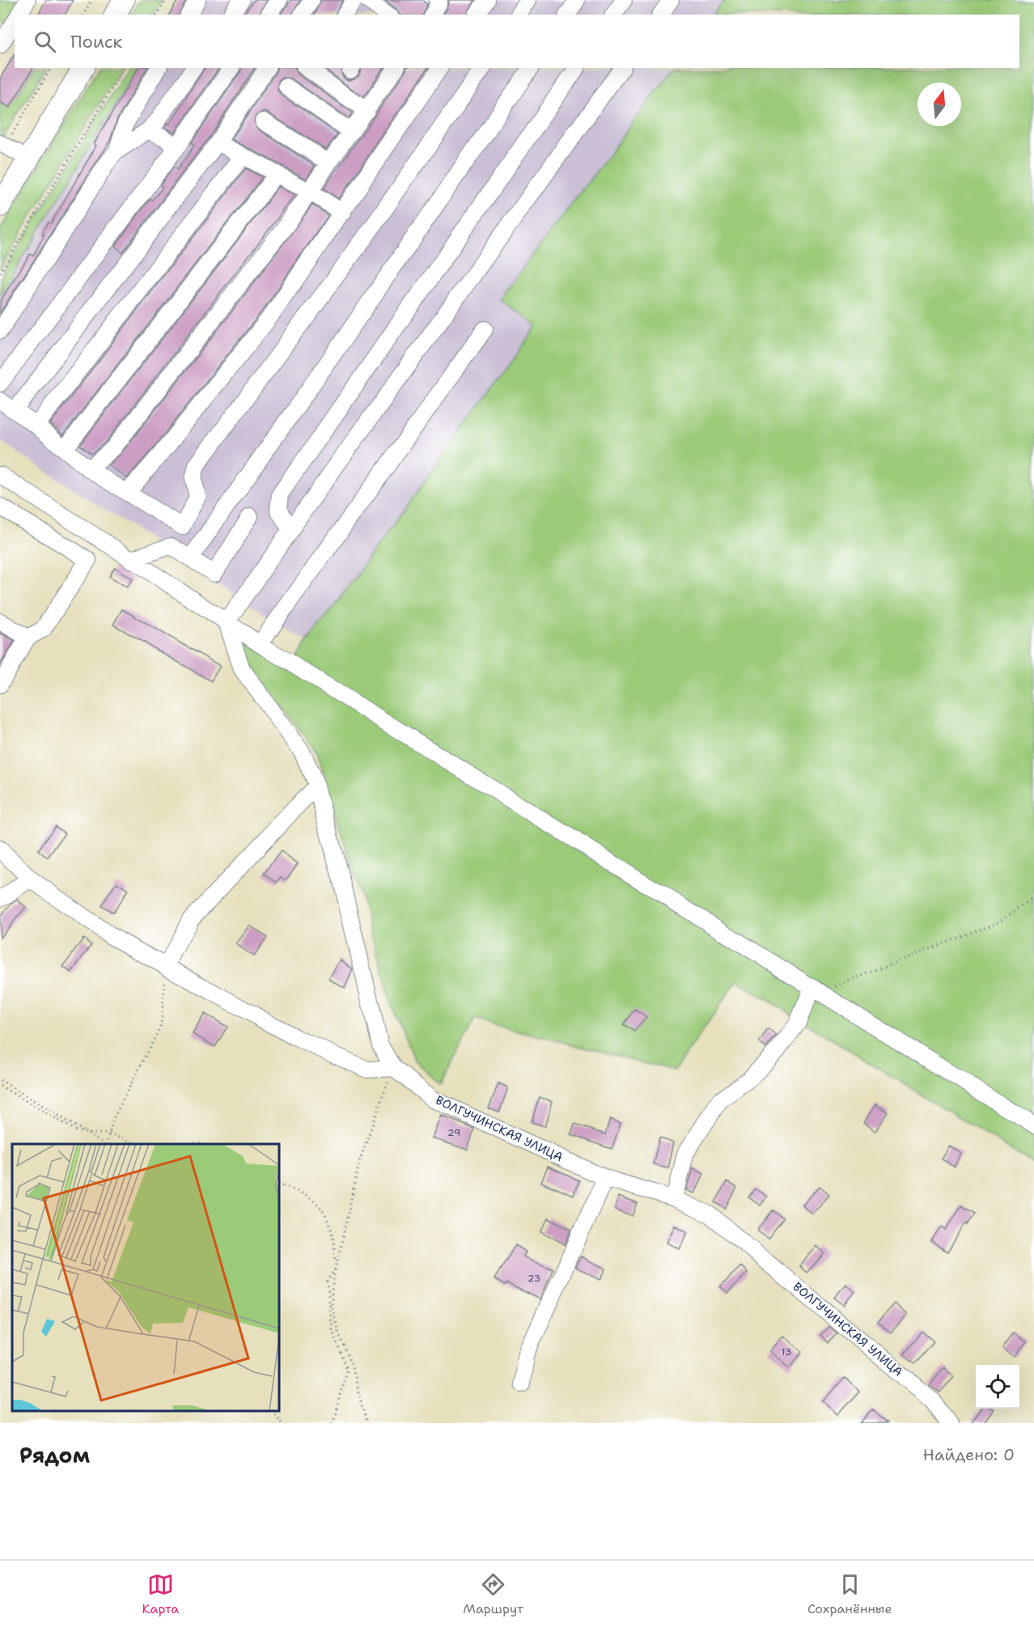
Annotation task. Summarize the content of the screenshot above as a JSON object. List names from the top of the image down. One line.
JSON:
{"streets":{"street":["ВОЛГУЧИНСКАЯ УЛИЦА"]},"house_numbers":["29","23","13"],"north":"top","page":{"search":"Поиск","heading":["Рядом","Найдено: 0"],"nav":["Карта","Маршрут","Сохранённые"]}}
